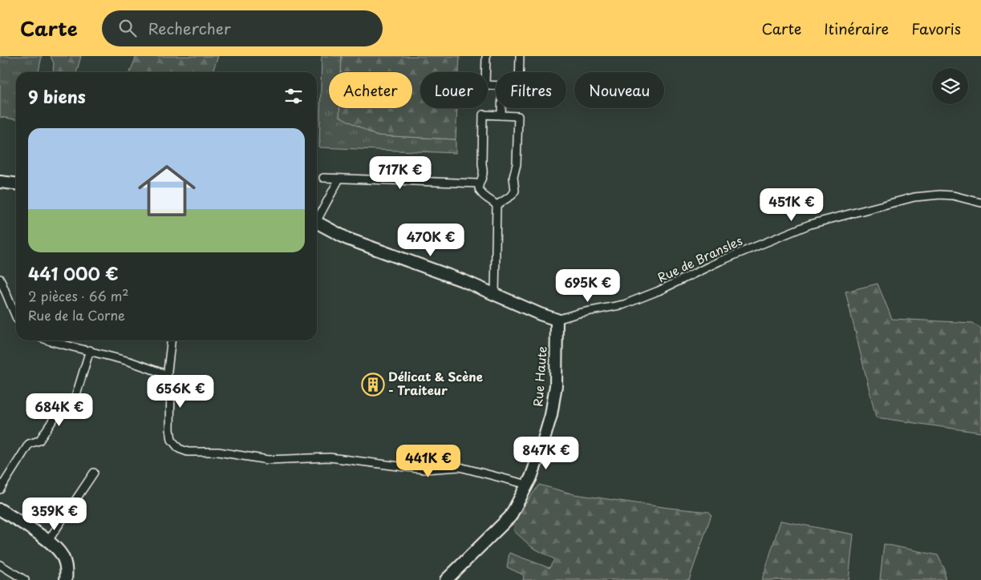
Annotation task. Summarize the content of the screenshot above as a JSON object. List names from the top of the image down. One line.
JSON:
{"streets":{"street":["Rue de Bransles","Rue Haute"]},"crossings":[["Rue de Bransles","Rue Haute"]],"places":{"building":["Délicat & Scène - Traiteur"]},"page":{"header":"Carte","search":"Rechercher","nav":["Carte","Itinéraire","Favoris"],"chip":["Acheter","Louer","Filtres","Nouveau"],"heading":"9 biens","list":[{"name":"441 000 €","note":"2 pièces · 66 m² · Rue de la Corne"}],"price":["717K €","451K €","470K €","695K €","656K €","684K €","847K €","441K €","359K €"]}}
